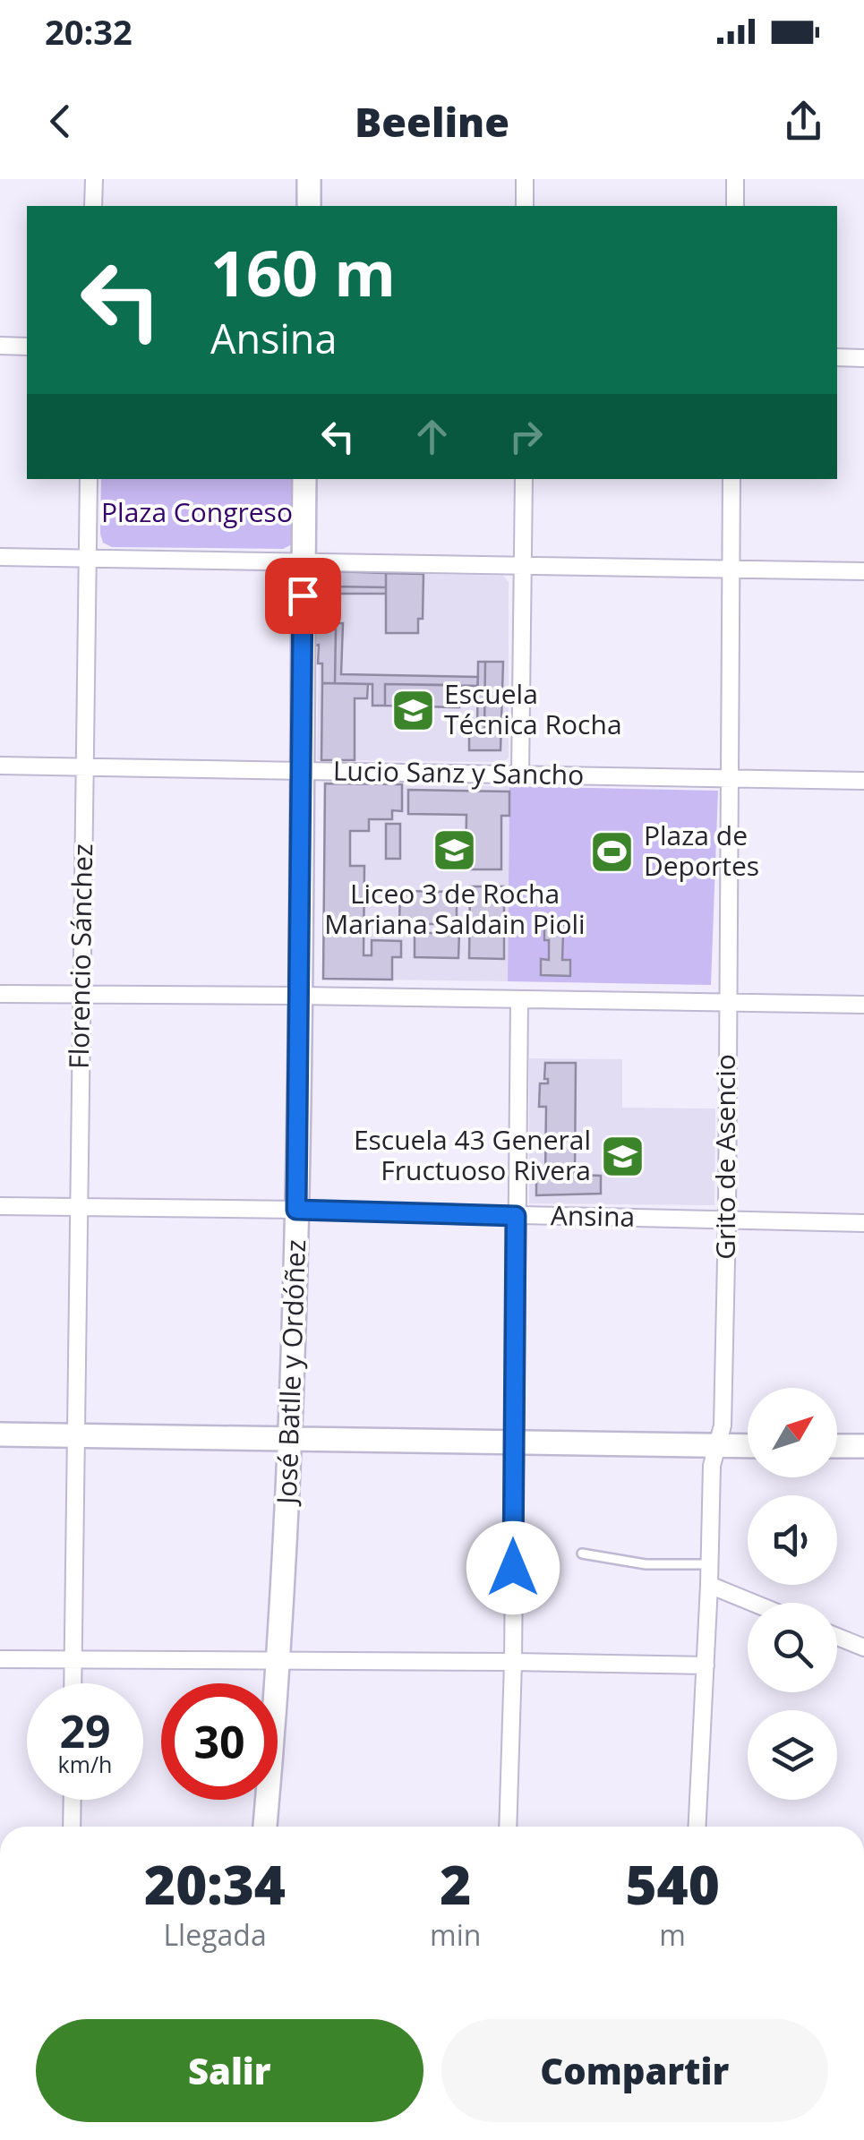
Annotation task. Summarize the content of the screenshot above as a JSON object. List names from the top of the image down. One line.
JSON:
{"streets":{"main road":["José Batlle y Ordóñez"],"street":["Lucio Sanz y Sancho","Florencio Sánchez","Grito de Asencio","Ansina"]},"crossings":[["Lucio Sanz y Sancho","Florencio Sánchez"],["Lucio Sanz y Sancho","Grito de Asencio"],["Lucio Sanz y Sancho","José Batlle y Ordóñez"],["Florencio Sánchez","Ansina"],["Grito de Asencio","Ansina"],["Ansina","José Batlle y Ordóñez"]],"parks":["Plaza Congreso"],"places":{"school or university":["Escuela Técnica Rocha","Liceo 3 de Rocha Mariana Saldain Pioli","Escuela 43 General Fructuoso Rivera"],"sports":["Plaza de Deportes"]},"north":"top right","page":{"status":"20:32","header":"Beeline","turn":["160 m","Ansina"],"speed":"29 km/h","limit":"30","eta":["20:34","Llegada","2","min","540","m"],"buttons":["Salir","Compartir"]}}
